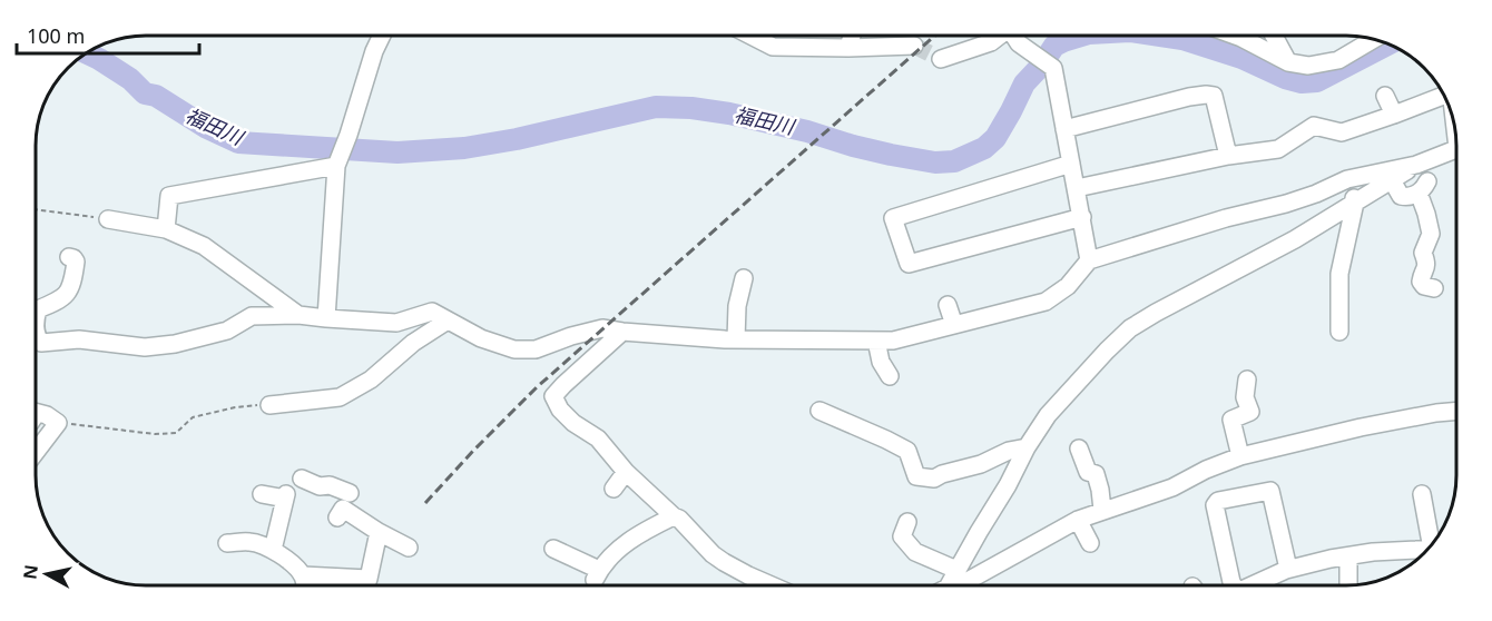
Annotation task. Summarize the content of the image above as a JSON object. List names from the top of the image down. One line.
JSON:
{"water":["福田川"],"scale_bar":"100 m","north":"left"}
